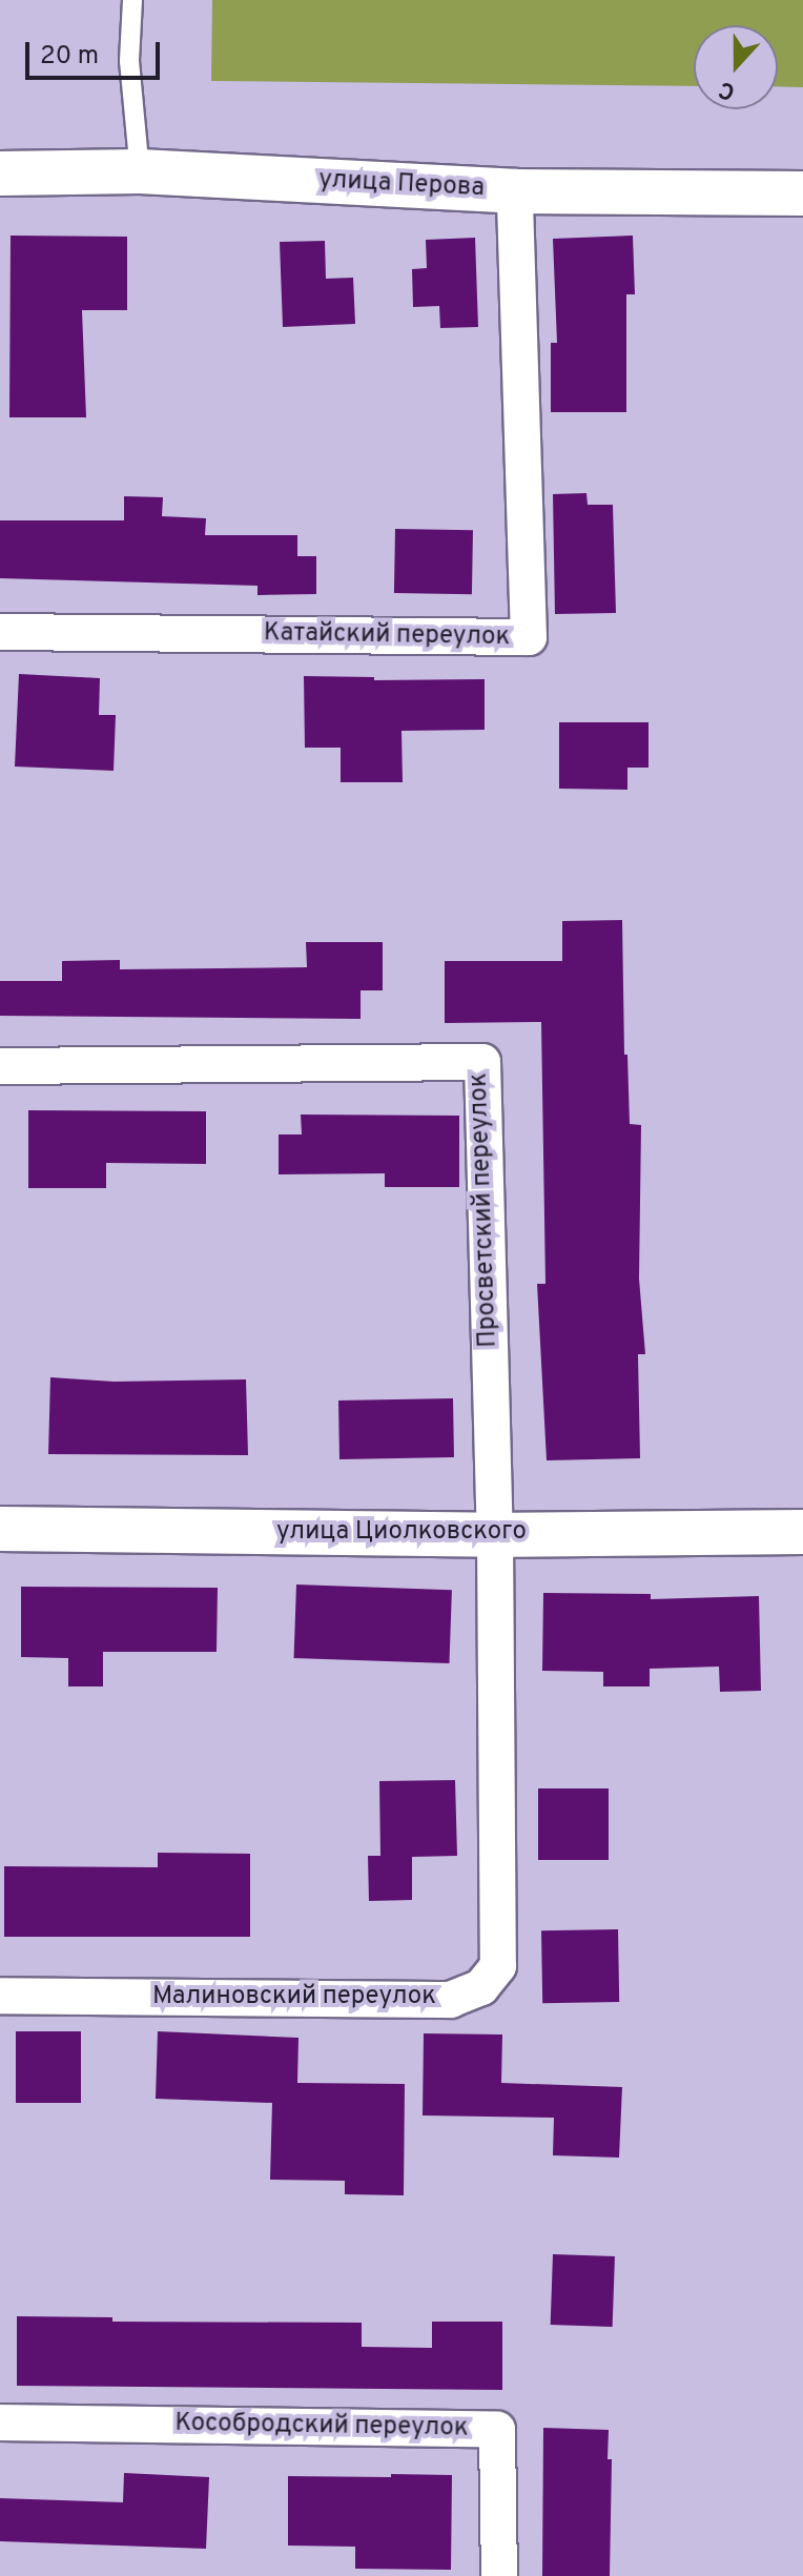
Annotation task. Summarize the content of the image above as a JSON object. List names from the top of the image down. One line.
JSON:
{"streets":{"street":["улица Перова","Катайский переулок","Просветский переулок","улица Циолковского","Малиновский переулок","Кособродский переулок"]},"crossings":[["улица Перова","Катайский переулок"],["Просветский переулок","улица Циолковского"],["Просветский переулок","Малиновский переулок"],["улица Циолковского","Малиновский переулок"]],"scale_bar":"20 m","north":"bottom"}
